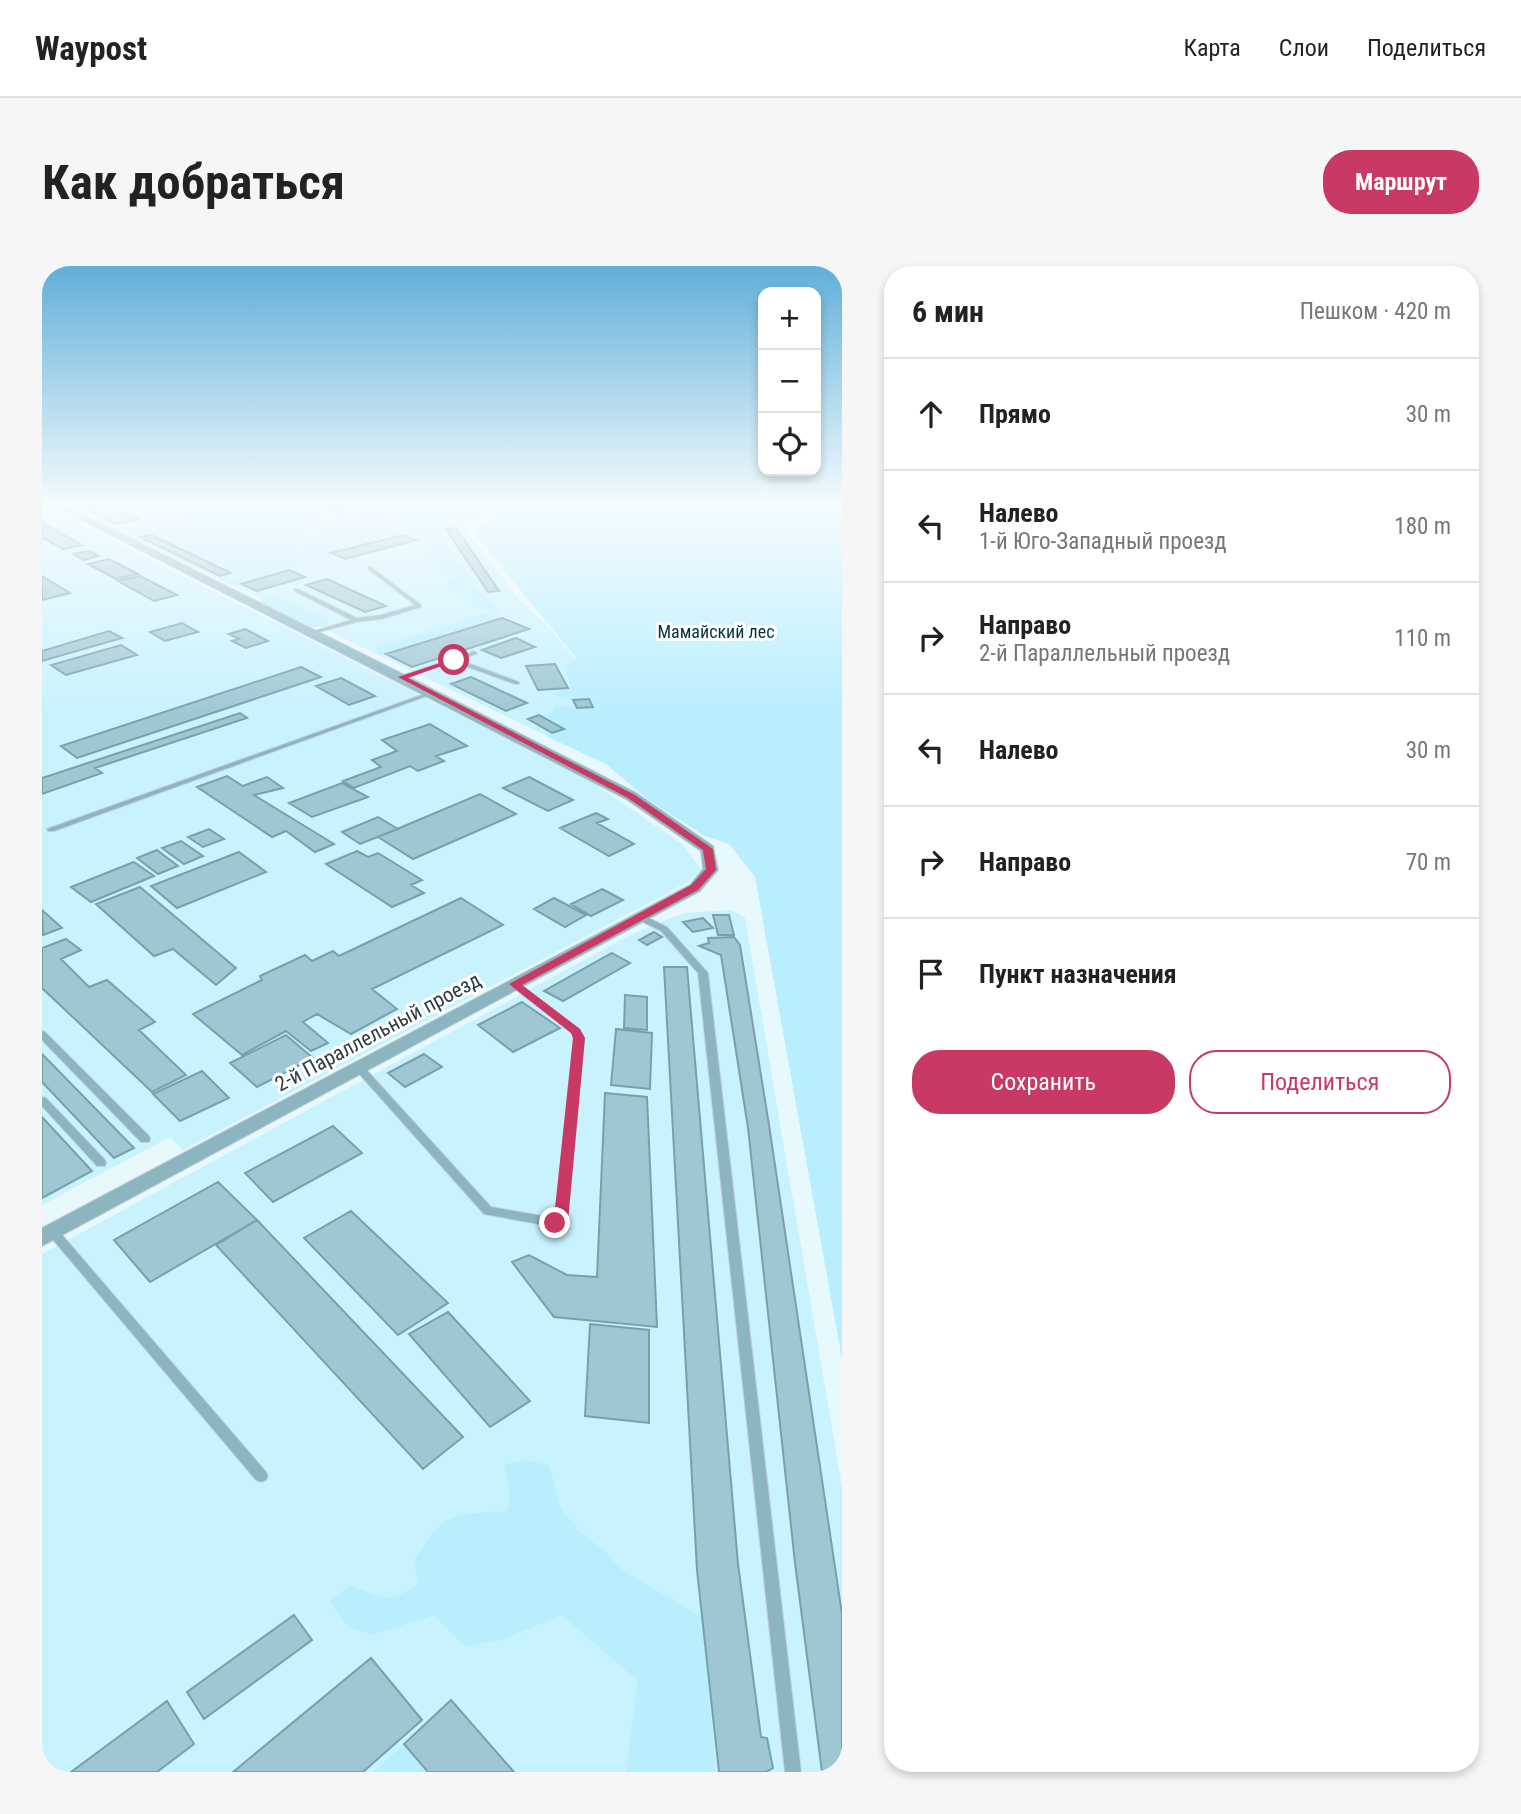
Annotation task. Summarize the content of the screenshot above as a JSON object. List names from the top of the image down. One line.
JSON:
{"streets":{"street":["2-й Параллельный проезд"]},"parks":["Мамайский лес"],"page":{"header":"Waypost","nav":["Карта","Слои","Поделиться"],"buttons":["Маршрут",["Сохранить","Поделиться"]],"title":"Как добраться","heading":["6 мин","Пешком · 420 m"],"map_buttons":["+","−"],"list":[["Прямо","30 m"],["Налево","1-й Юго-Западный проезд","180 m"],["Направо","2-й Параллельный проезд","110 m"],["Налево","30 m"],["Направо","70 m"],"Пункт назначения"]}}
